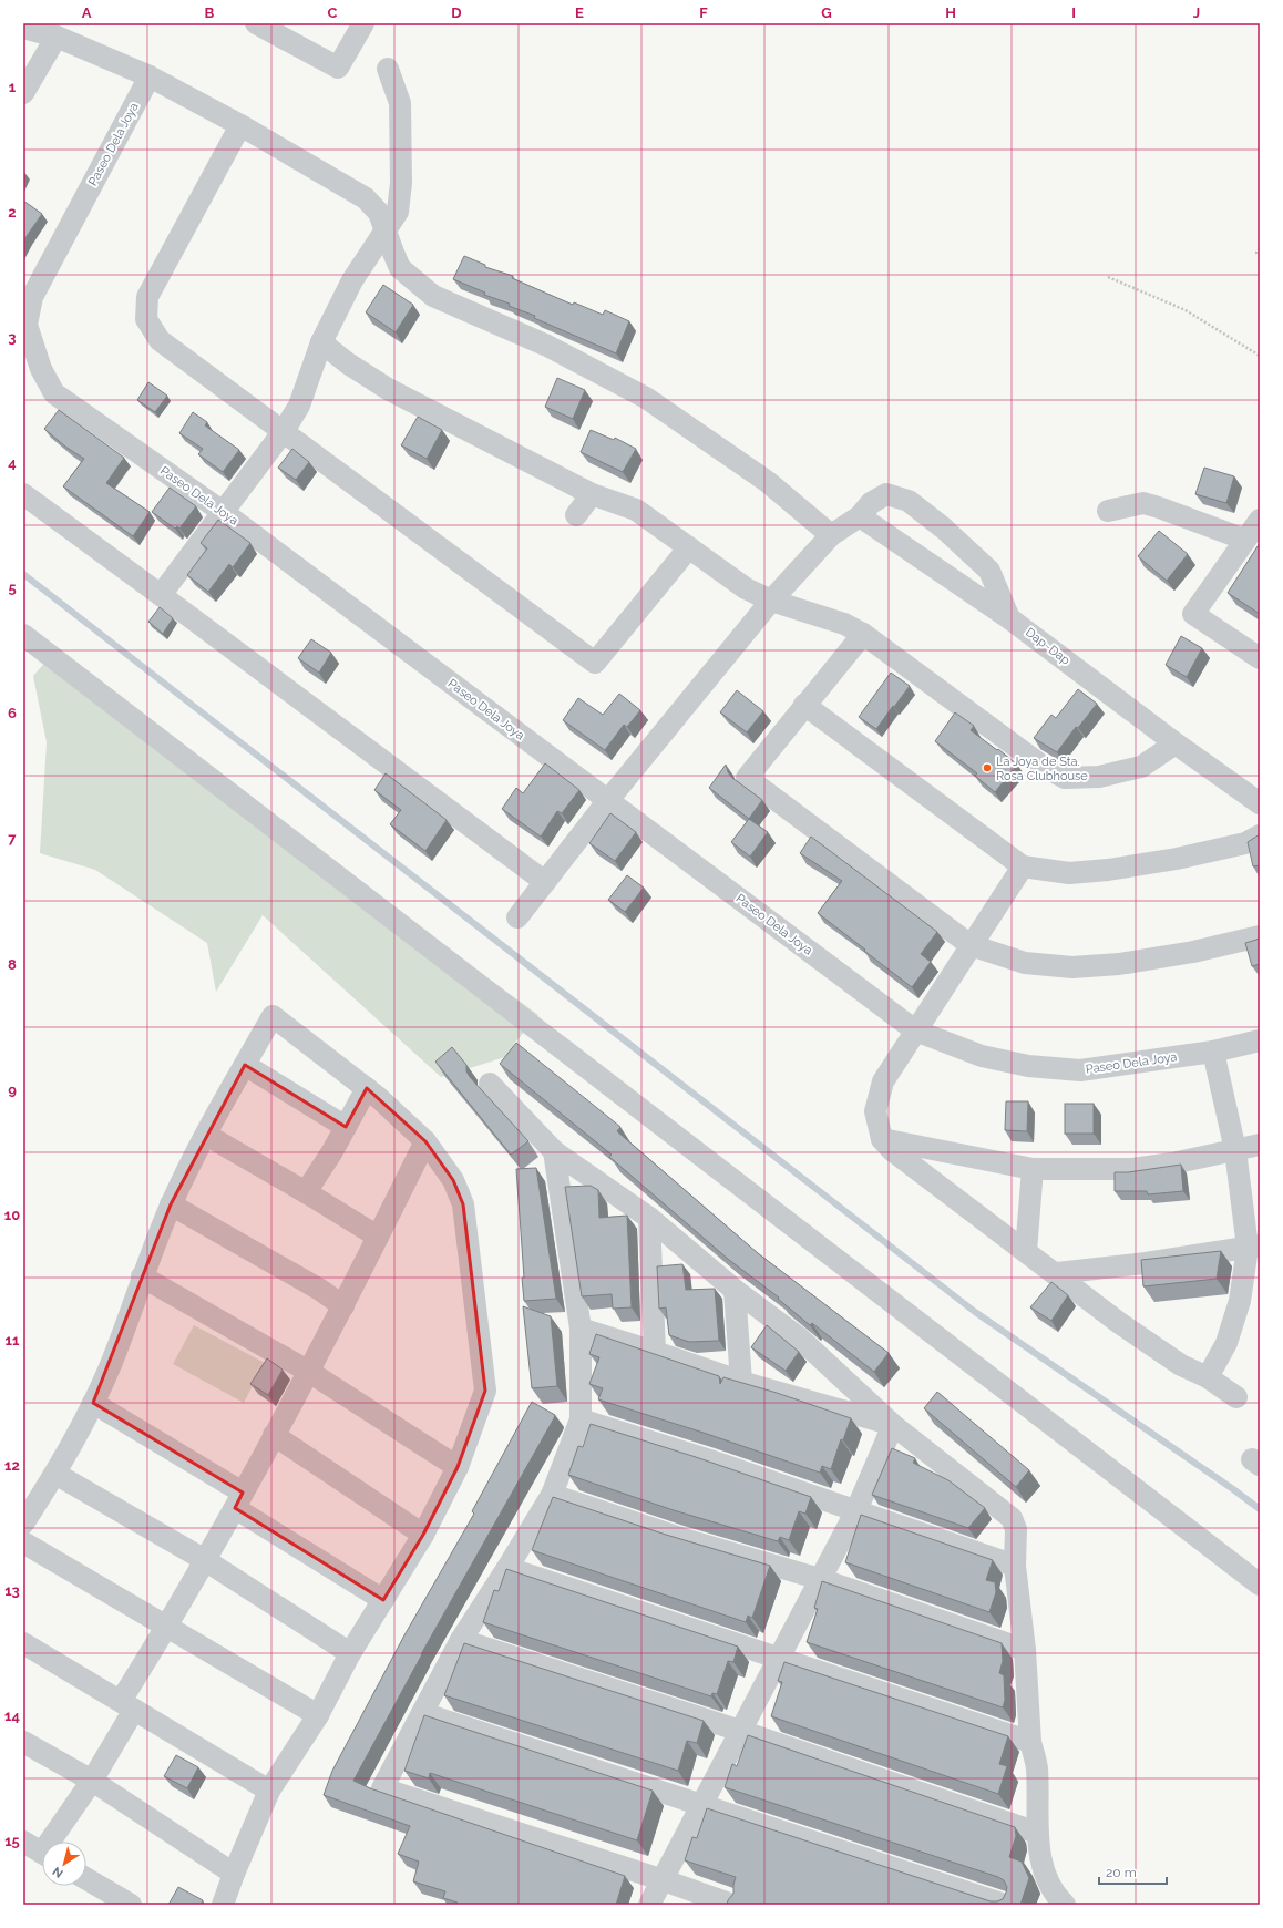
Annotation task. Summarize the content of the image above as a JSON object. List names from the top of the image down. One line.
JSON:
{"streets":{"street":["Paseo Dela Joya","Dap~Dap"]},"places":["La Joya de Sta. Rosa Clubhouse"],"scale_bar":"20 m","north":"bottom left","grid":{"columns":["A","B","C","D","E","F","G","H","I","J"],"rows":["1","2","3","4","5","6","7","8","9","10","11","12","13","14","15"]}}
